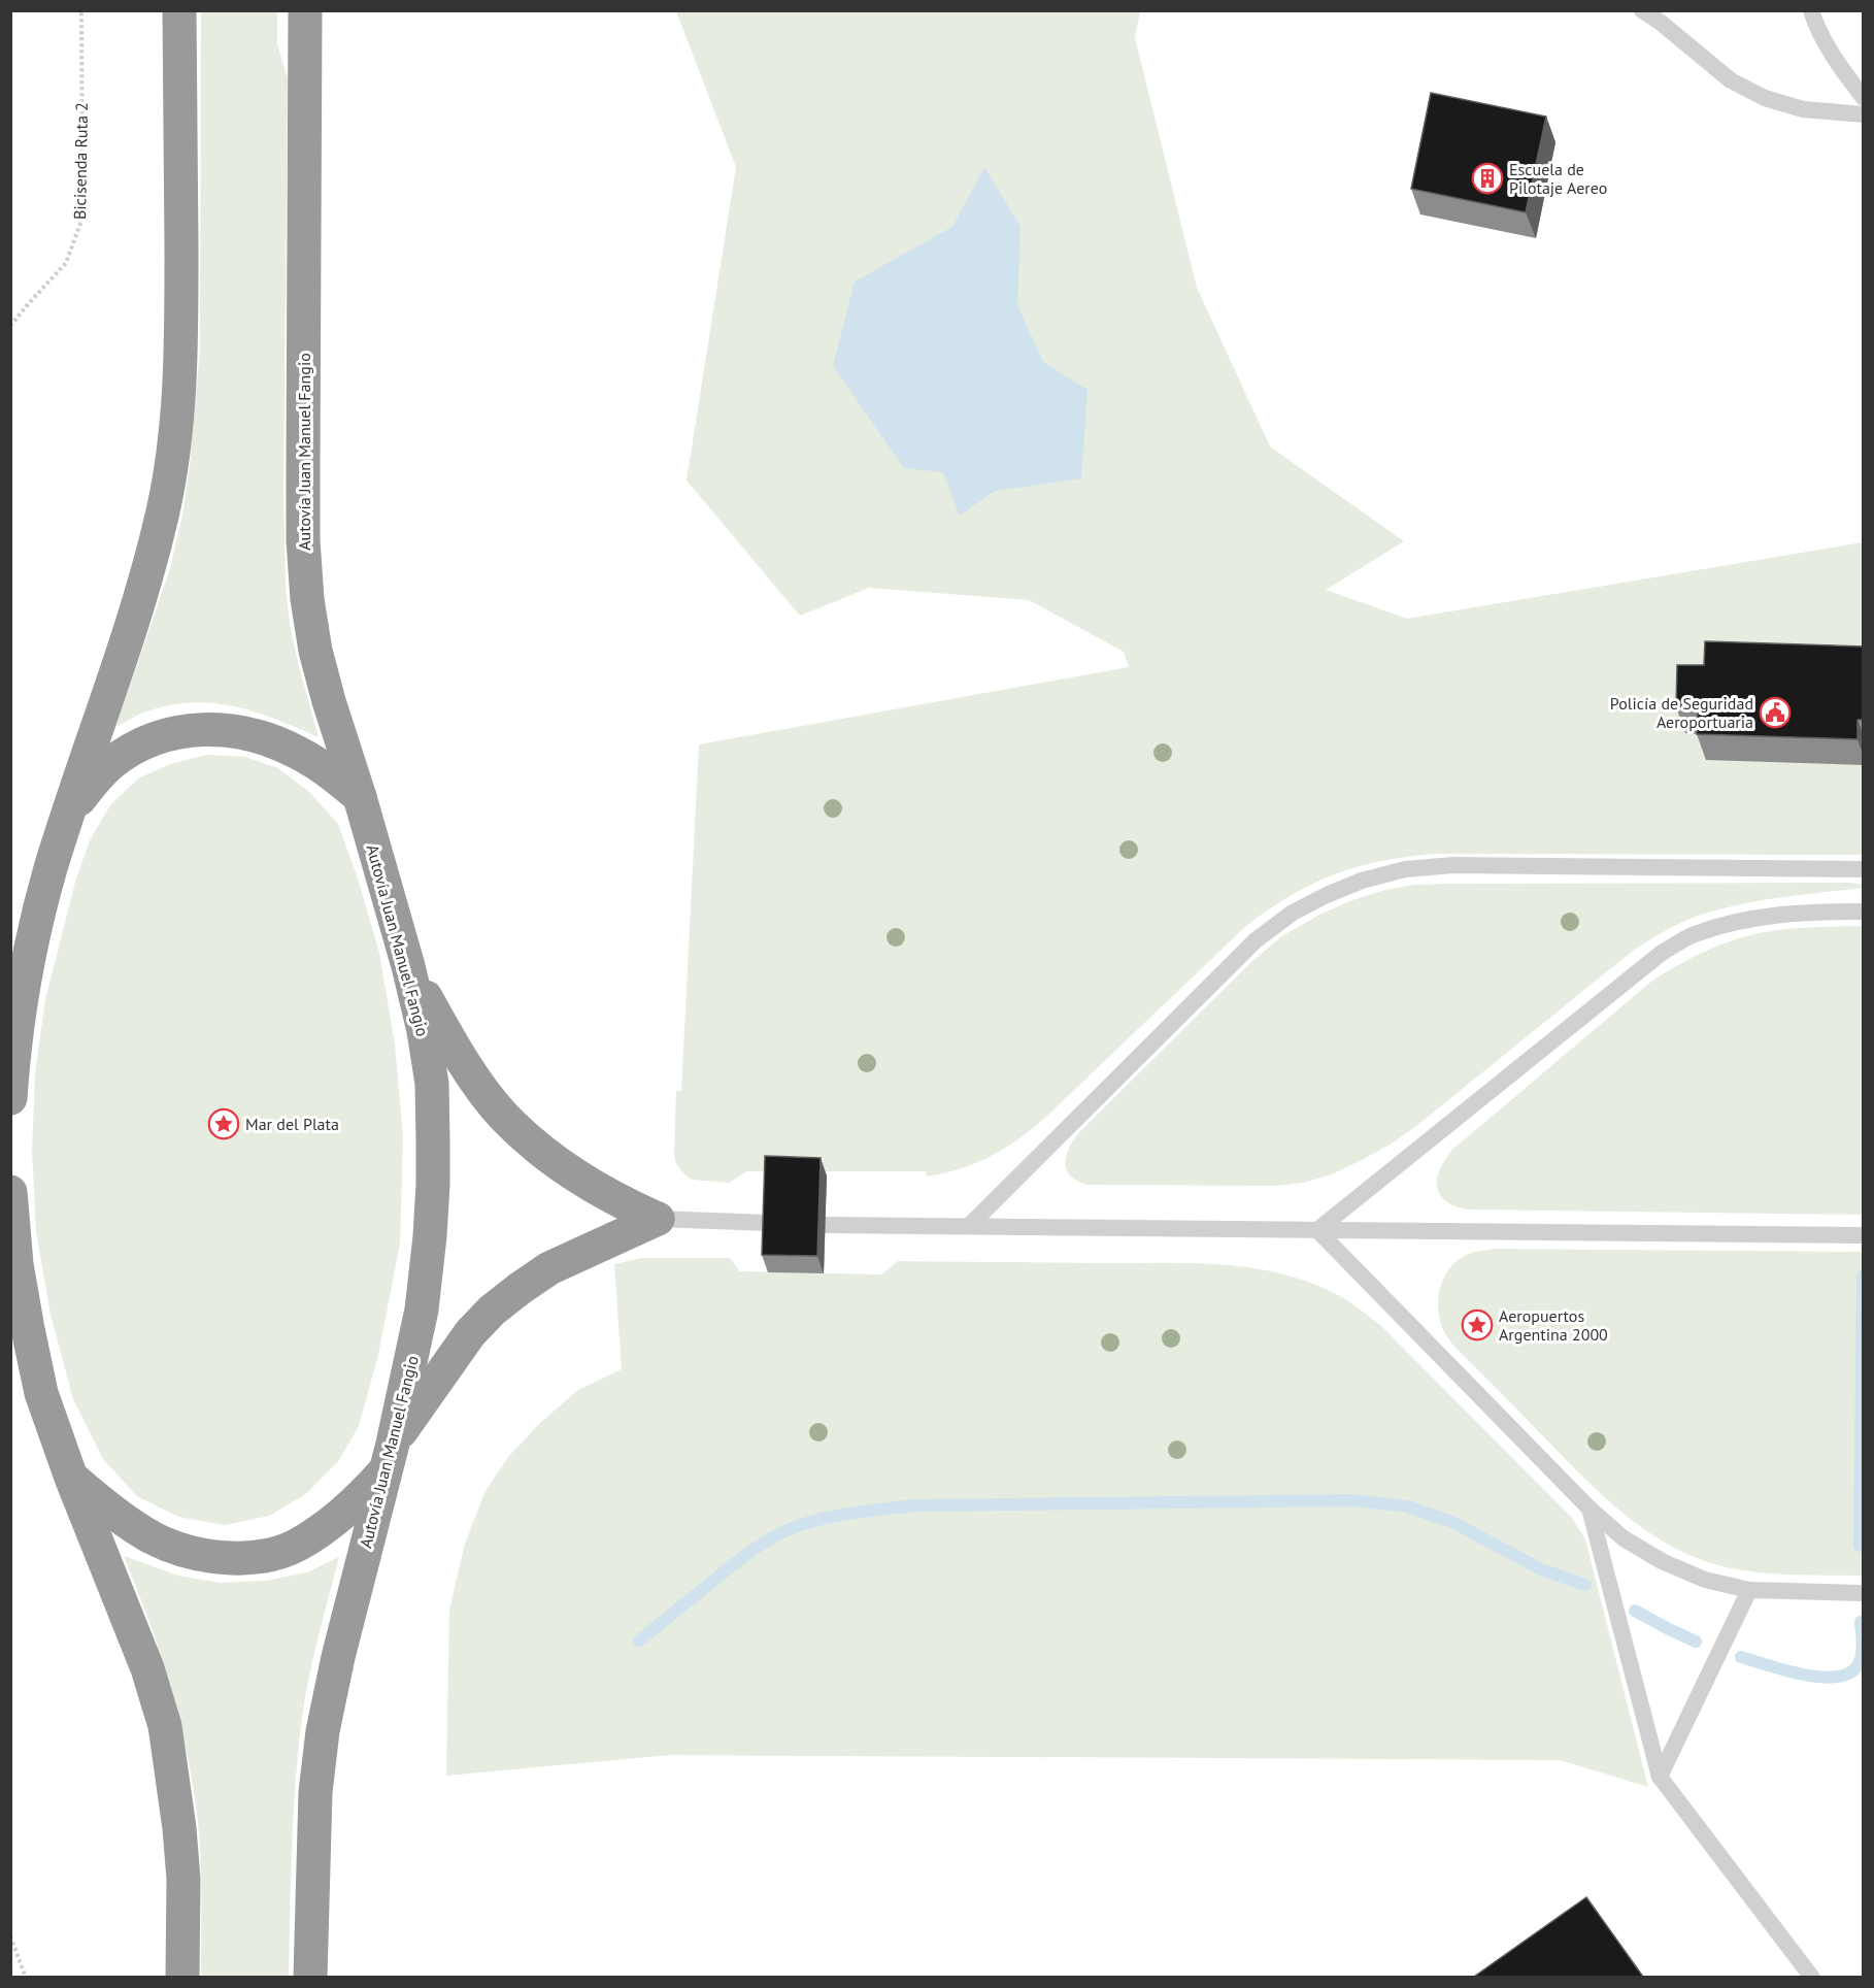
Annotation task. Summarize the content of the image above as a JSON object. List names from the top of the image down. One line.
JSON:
{"streets":{"highway":["Autovía Juan Manuel Fangio"],"path":["Bicisenda Ruta 2"]},"places":{"building":["Escuela de Pilotaje Aereo"],"public building":["Policía de Seguridad Aeroportuaria"],"place":["Mar del Plata","Aeropuertos Argentina 2000"]}}
